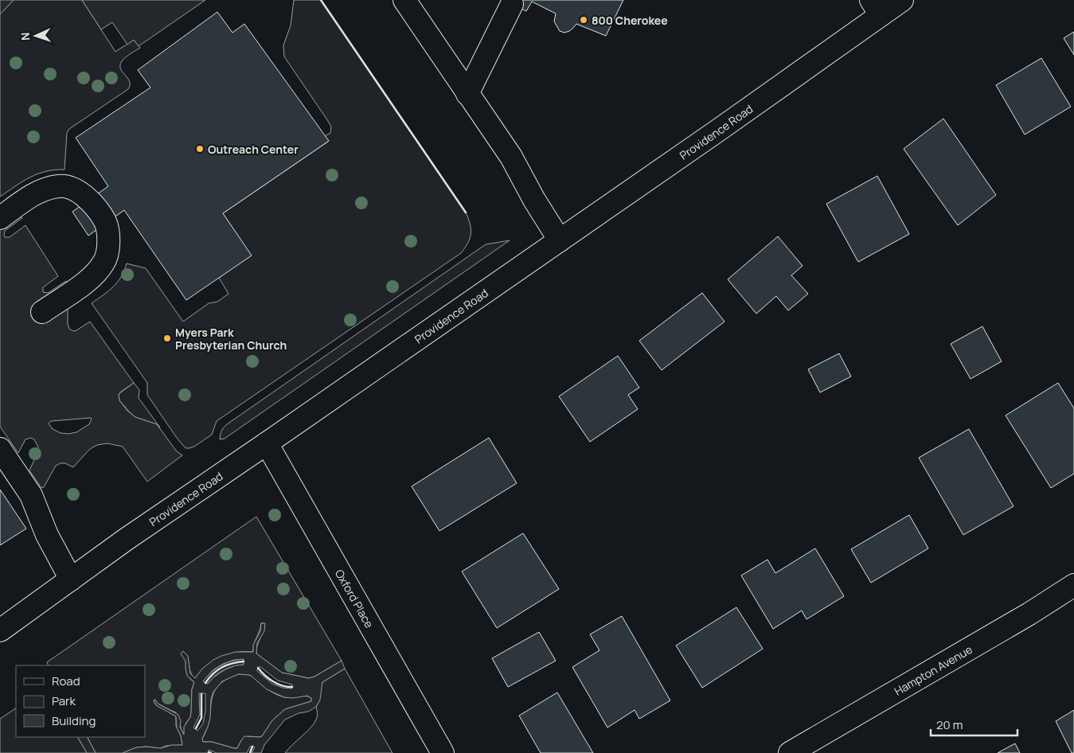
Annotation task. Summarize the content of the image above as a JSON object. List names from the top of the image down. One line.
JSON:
{"streets":{"main road":["Providence Road","Oxford Place","Hampton Avenue"]},"crossings":[["Providence Road","Oxford Place"]],"places":["800 Cherokee","Outreach Center","Myers Park Presbyterian Church"],"legend":["Road","Park","Building"],"scale_bar":"20 m","north":"left"}
